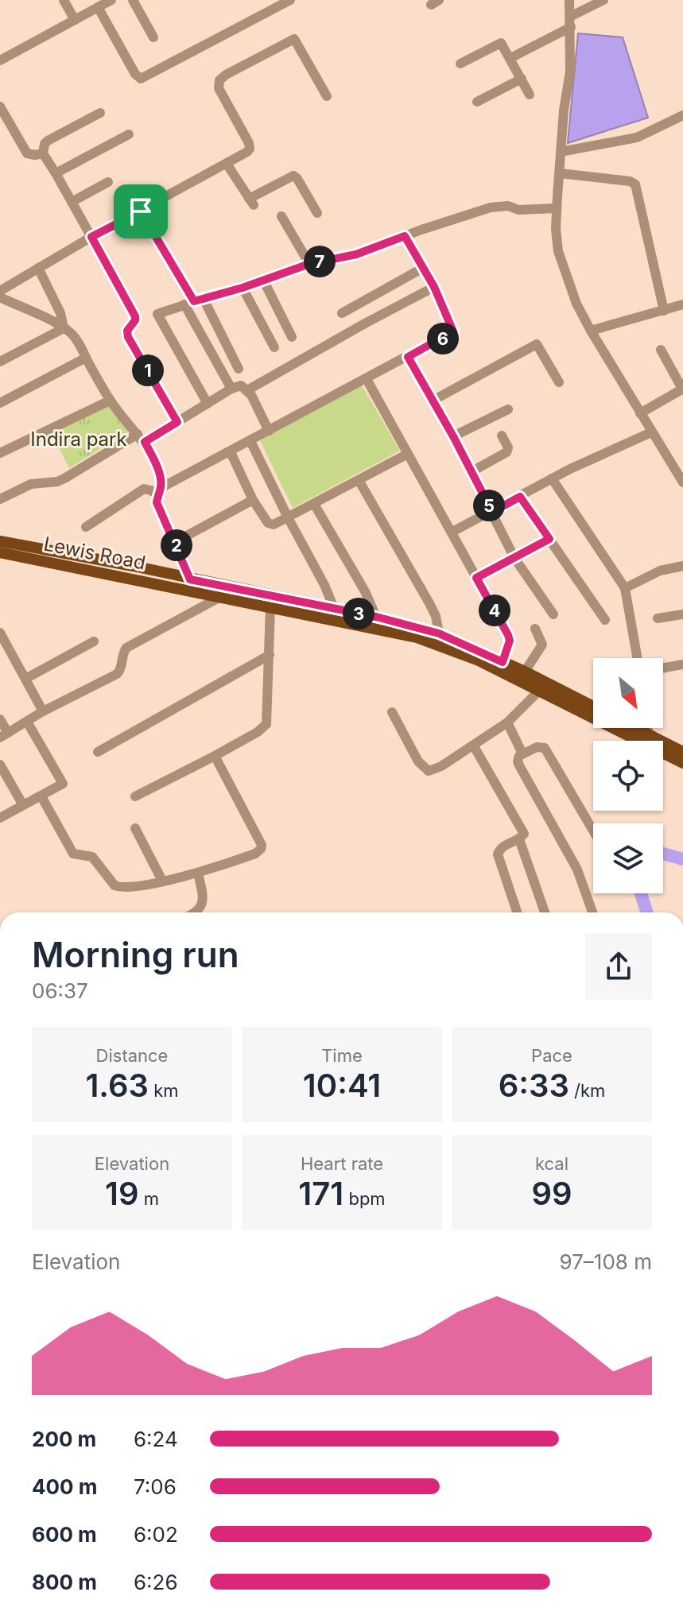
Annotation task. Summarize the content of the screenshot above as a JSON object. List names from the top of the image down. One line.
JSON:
{"streets":{"main road":["Lewis Road"]},"parks":["Indira park"],"north":"bottom right","page":{"pins":["7","6","1","5","2","4","3"],"heading":["Morning run","06:37"],"stats":[["Distance","1.63 km"],["Time","10:41"],["Pace","6:33 /km"],["Elevation","19 m"],["Heart rate","171 bpm"],["kcal","99"]],"chart":["Elevation","97–108 m"],"list":[{"name":"200 m","note":"6:24"},{"name":"400 m","note":"7:06"},{"name":"600 m","note":"6:02"},{"name":"800 m","note":"6:26"}]}}
